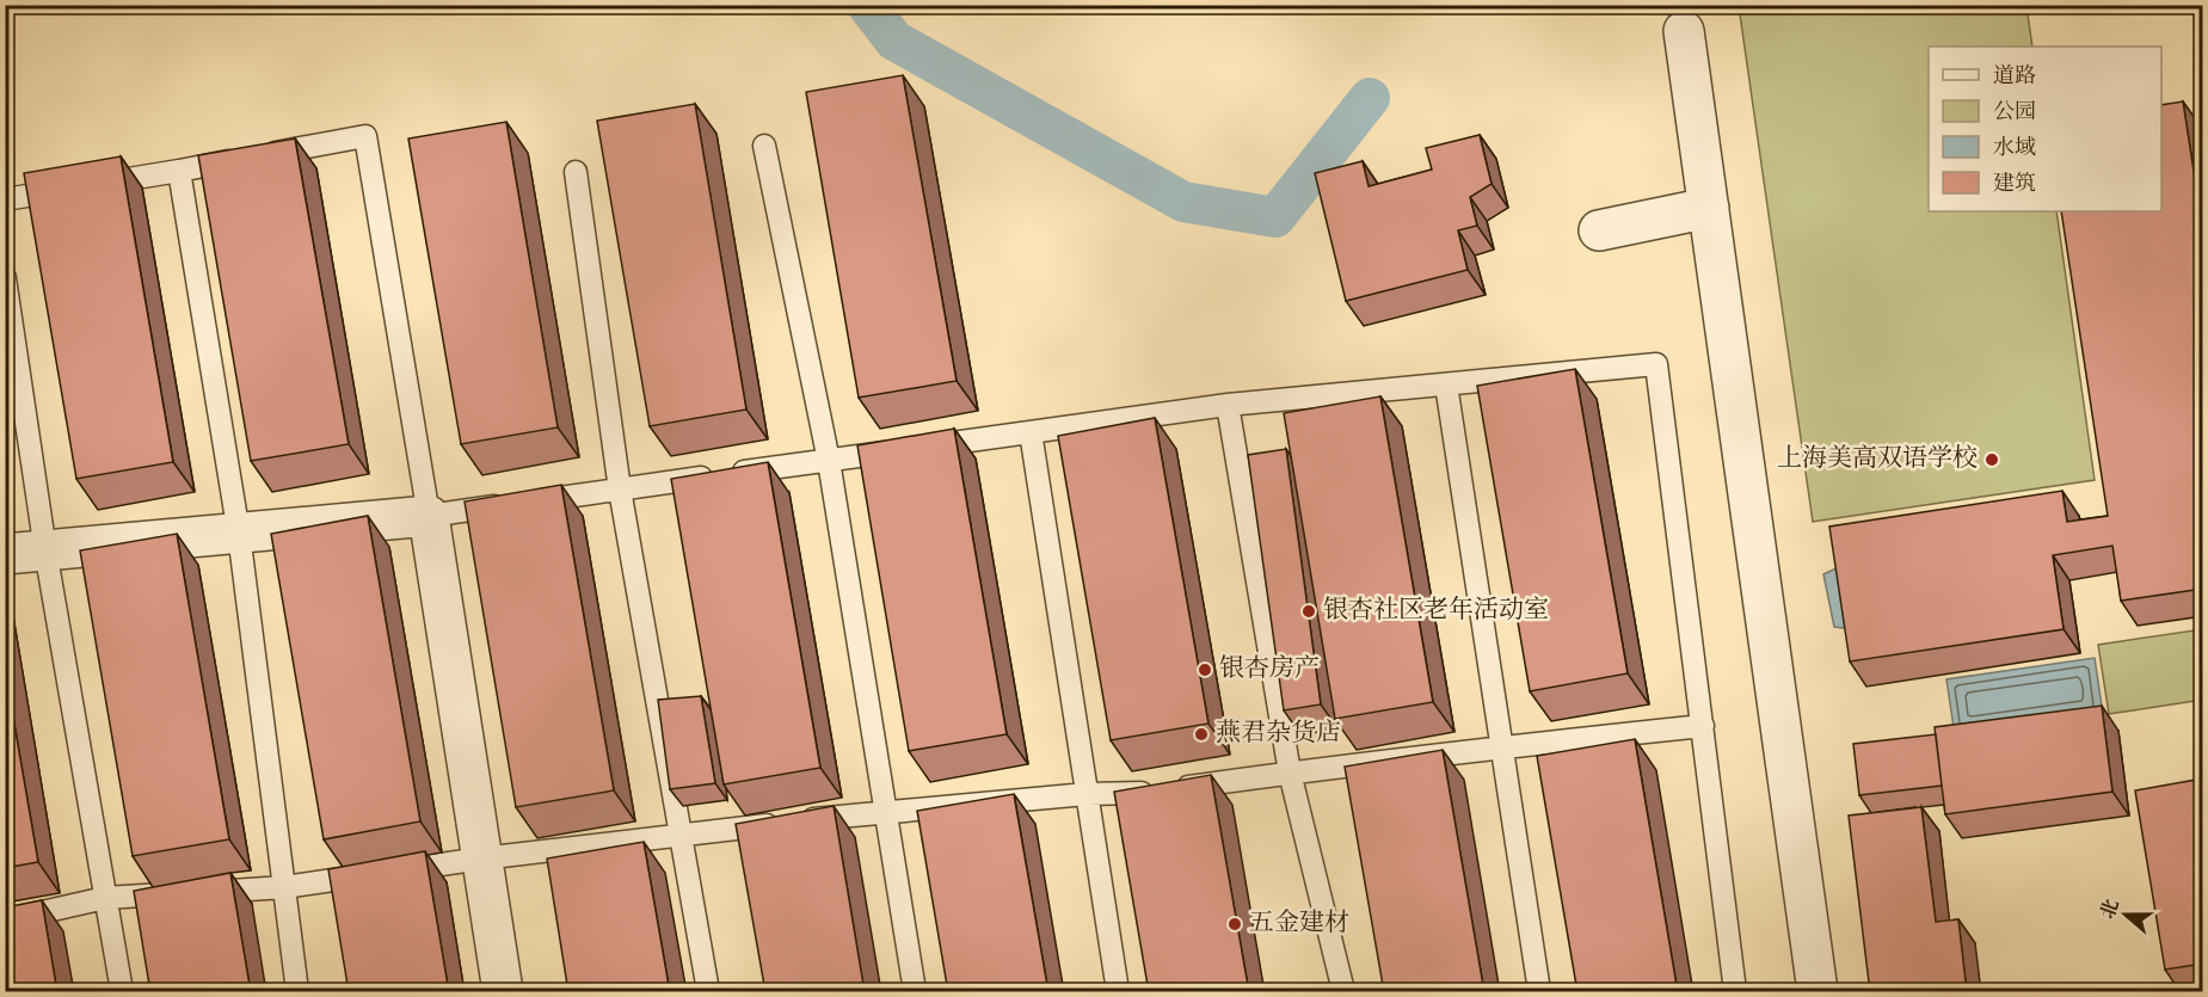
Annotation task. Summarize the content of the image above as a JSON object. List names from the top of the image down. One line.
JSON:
{"places":["上海美高双语学校","银杏社区老年活动室","银杏房产","燕君杂货店","五金建材"],"legend":["道路","公园","水域","建筑"],"north":"left"}
